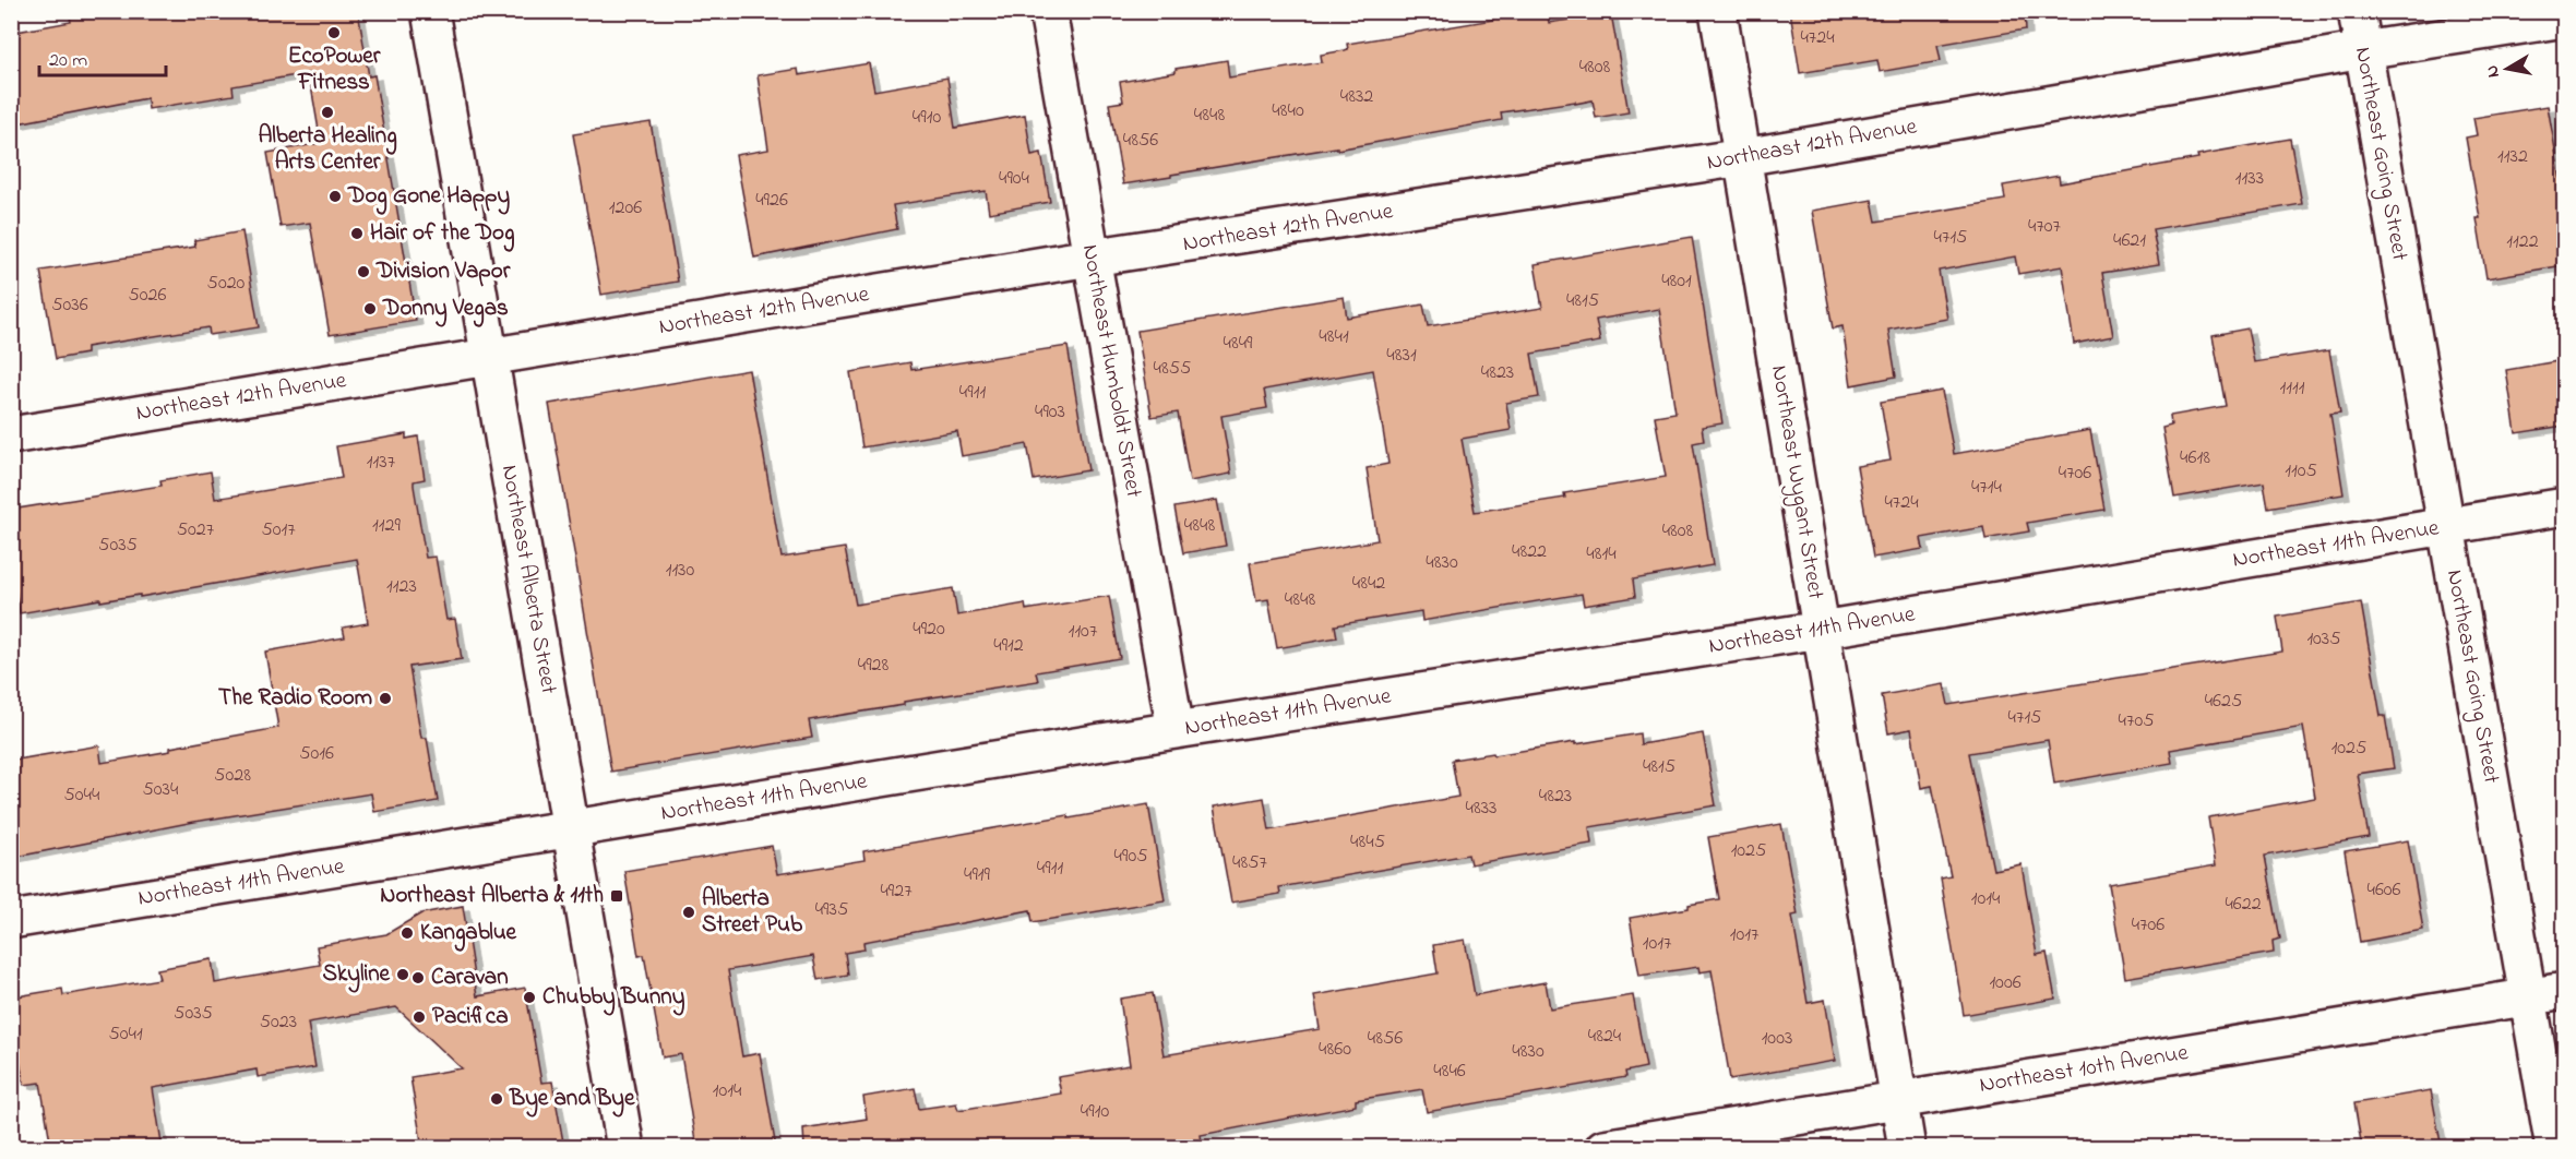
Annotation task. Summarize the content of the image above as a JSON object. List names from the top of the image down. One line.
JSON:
{"streets":{"street":["Northeast 12th Avenue","Northeast Going Street","Northeast Humboldt Street","Northeast Wygant Street","Northeast 11th Avenue","Northeast Alberta Street","Northeast 10th Avenue"]},"crossings":[["Northeast 12th Avenue","Northeast Going Street"],["Northeast 12th Avenue","Northeast Humboldt Street"],["Northeast 12th Avenue","Northeast Wygant Street"],["Northeast 12th Avenue","Northeast Alberta Street"],["Northeast Going Street","Northeast 11th Avenue"],["Northeast Going Street","Northeast 10th Avenue"],["Northeast Humboldt Street","Northeast 11th Avenue"],["Northeast Wygant Street","Northeast 11th Avenue"],["Northeast Wygant Street","Northeast 10th Avenue"],["Northeast 11th Avenue","Northeast Alberta Street"]],"places":{"other":["EcoPower Fitness","Alberta Healing Arts Center","Dog Gone Happy","Hair of the Dog","Division Vapor","Donny Vegas","The Radio Room","Alberta Street Pub","Kangablue","Skyline","Caravan","Chubby Bunny","Pacifica","Bye and Bye"],"transit":["Northeast Alberta & 11th"]},"house_numbers":["4724","4808","4832","4840","4848","4910","4856","1132","4904","1133","4926","1206","4707","4715","4621","1122","4801","5020","5026","4815","5036","4841","4849","4831","4855","4823","1111","4911","4903","4618","1137","1105","4706","4714","4724","1129","4848","5027","5017","4808","5035","4822","4814","4830","1130","4842","1123","4848","4920","1107","1035","4912","4928","4625","4715","4705","1025","5016","4815","5028","5034","5044","4823","4833","4845","1025","4905","4857","4911","4919","4606","4927","1014","4622","4935","4706","1017","1017","1006","5035","5023","5041","4824","4856","1003","4860","4830","4846","1014","4910"],"scale_bar":"20 m","north":"left"}
